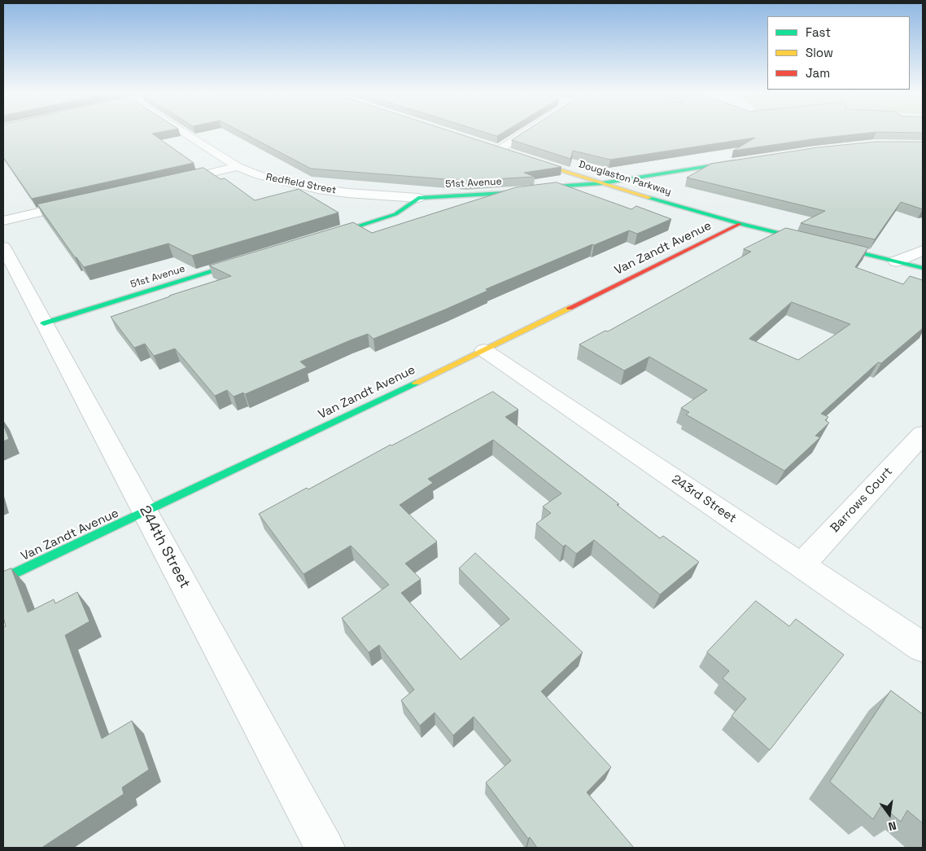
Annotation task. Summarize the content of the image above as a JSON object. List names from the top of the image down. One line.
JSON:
{"streets":{"street":["Douglaston Parkway","51st Avenue","Redfield Street","Van Zandt Avenue","243rd Street","Barrows Court","244th Street"]},"crossings":[["Douglaston Parkway","51st Avenue"],["Douglaston Parkway","Van Zandt Avenue"],["51st Avenue","Redfield Street"],["51st Avenue","244th Street"],["Van Zandt Avenue","243rd Street"],["Van Zandt Avenue","244th Street"],["243rd Street","Barrows Court"]],"legend":["Fast","Slow","Jam"],"north":"bottom"}
